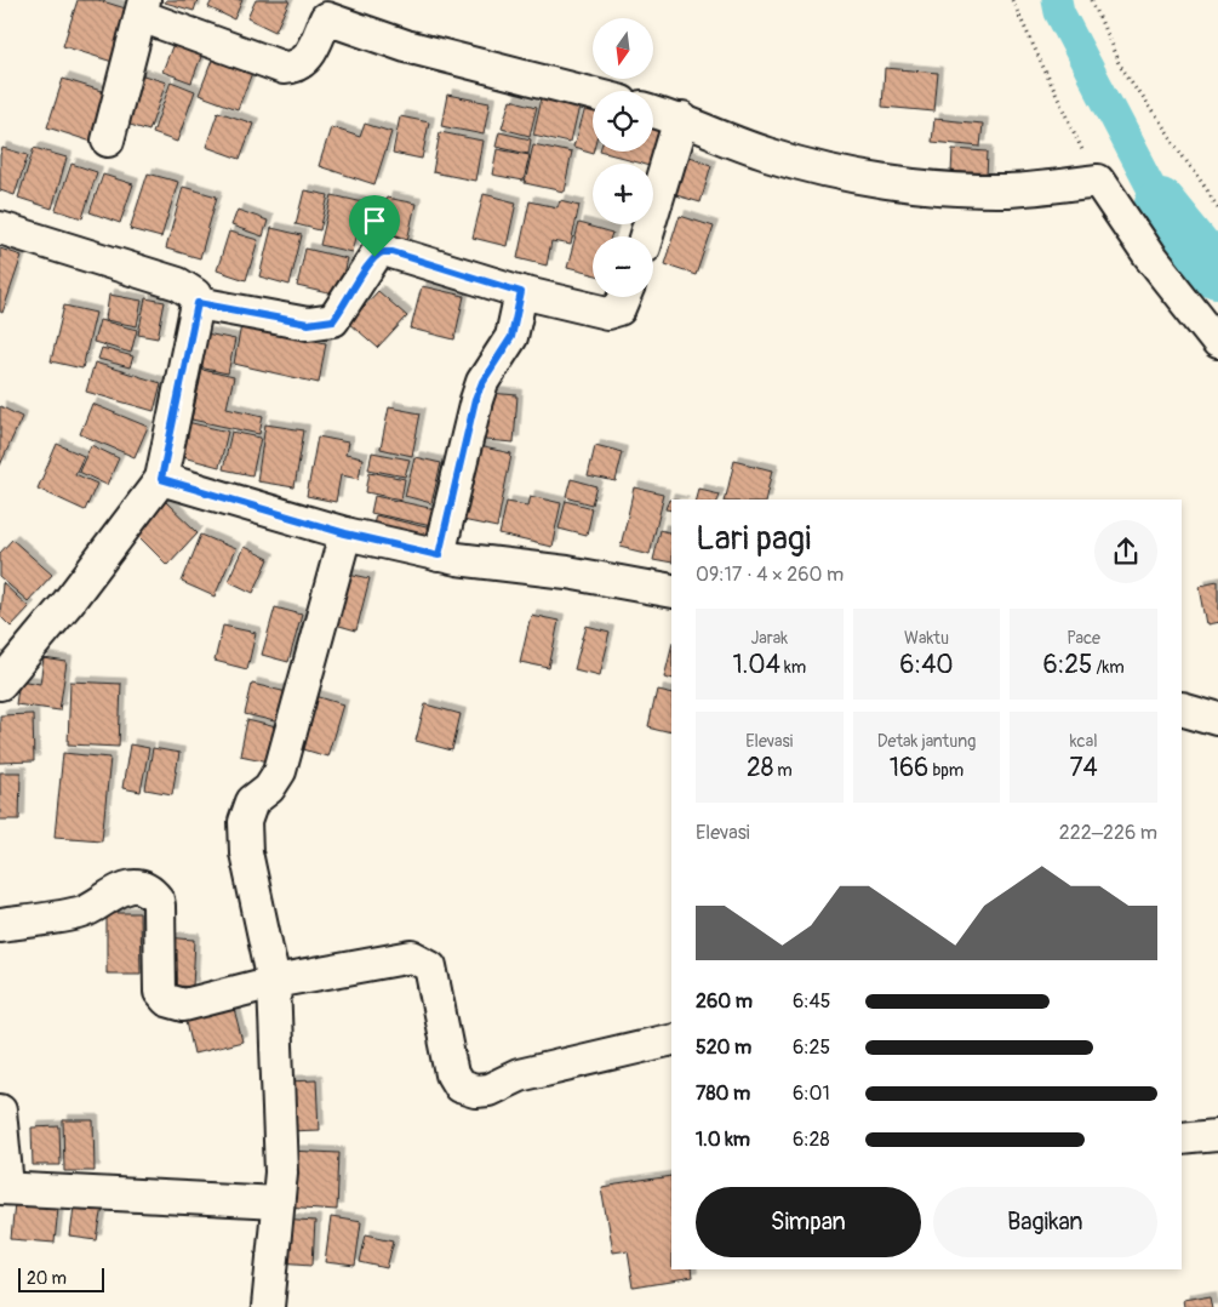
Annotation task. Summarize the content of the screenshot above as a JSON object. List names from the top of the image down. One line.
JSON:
{"scale_bar":"20 m","north":"bottom","page":{"map_buttons":["+","−"],"heading":["Lari pagi","09:17 · 4 × 260 m"],"stats":[["Jarak","1.04 km"],["Waktu","6:40"],["Pace","6:25 /km"],["Elevasi","28 m"],["Detak jantung","166 bpm"],["kcal","74"]],"chart":["Elevasi","222–226 m"],"list":[{"name":"260 m","note":"6:45"},{"name":"520 m","note":"6:25"},{"name":"780 m","note":"6:01"},{"name":"1.0 km","note":"6:28"}],"buttons":["Simpan","Bagikan"],"scale":"20 m"}}
